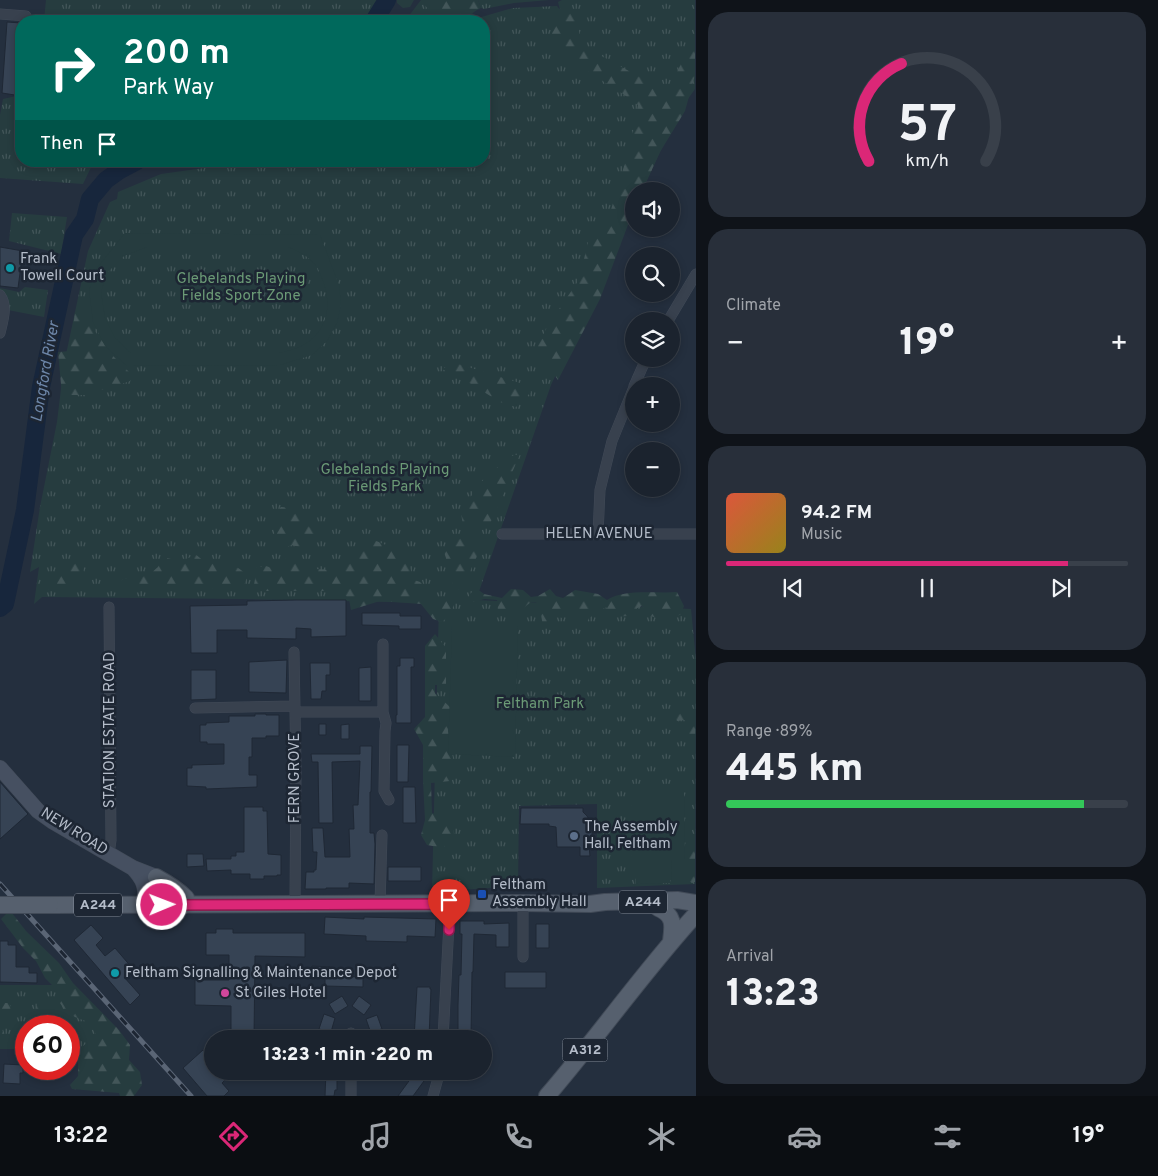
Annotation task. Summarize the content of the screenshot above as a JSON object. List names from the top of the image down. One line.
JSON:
{"streets":{"main road":["NEW ROAD","A244","A312"],"street":["HELEN AVENUE","STATION ESTATE ROAD","FERN GROVE"]},"crossings":[["STATION ESTATE ROAD","NEW ROAD"],["FERN GROVE","A244"],["A244","A312"]],"water":["Longford River"],"parks":["Glebelands Playing Fields Sport Zone","Glebelands Playing Fields Park","Feltham Park"],"places":{"other":["Frank Towell Court","The Assembly Hall, Feltham","Feltham Signalling & Maintenance Depot","St Giles Hotel"],"transit":["Feltham Assembly Hall"]},"page":{"turn":["200 m","Park Way"],"then":"Then","map_buttons":["+","−"],"tile":["Climate",["Range · 89%","445 km"],["Arrival","13:23"]],"heat":["−","19°","+"],"song":["94.2 FM","Music"],"limit":"60","trip":"13:23 · 1 min · 220 m","tabs":["13:22","19°"],"gauge":["57","km/h"]}}
